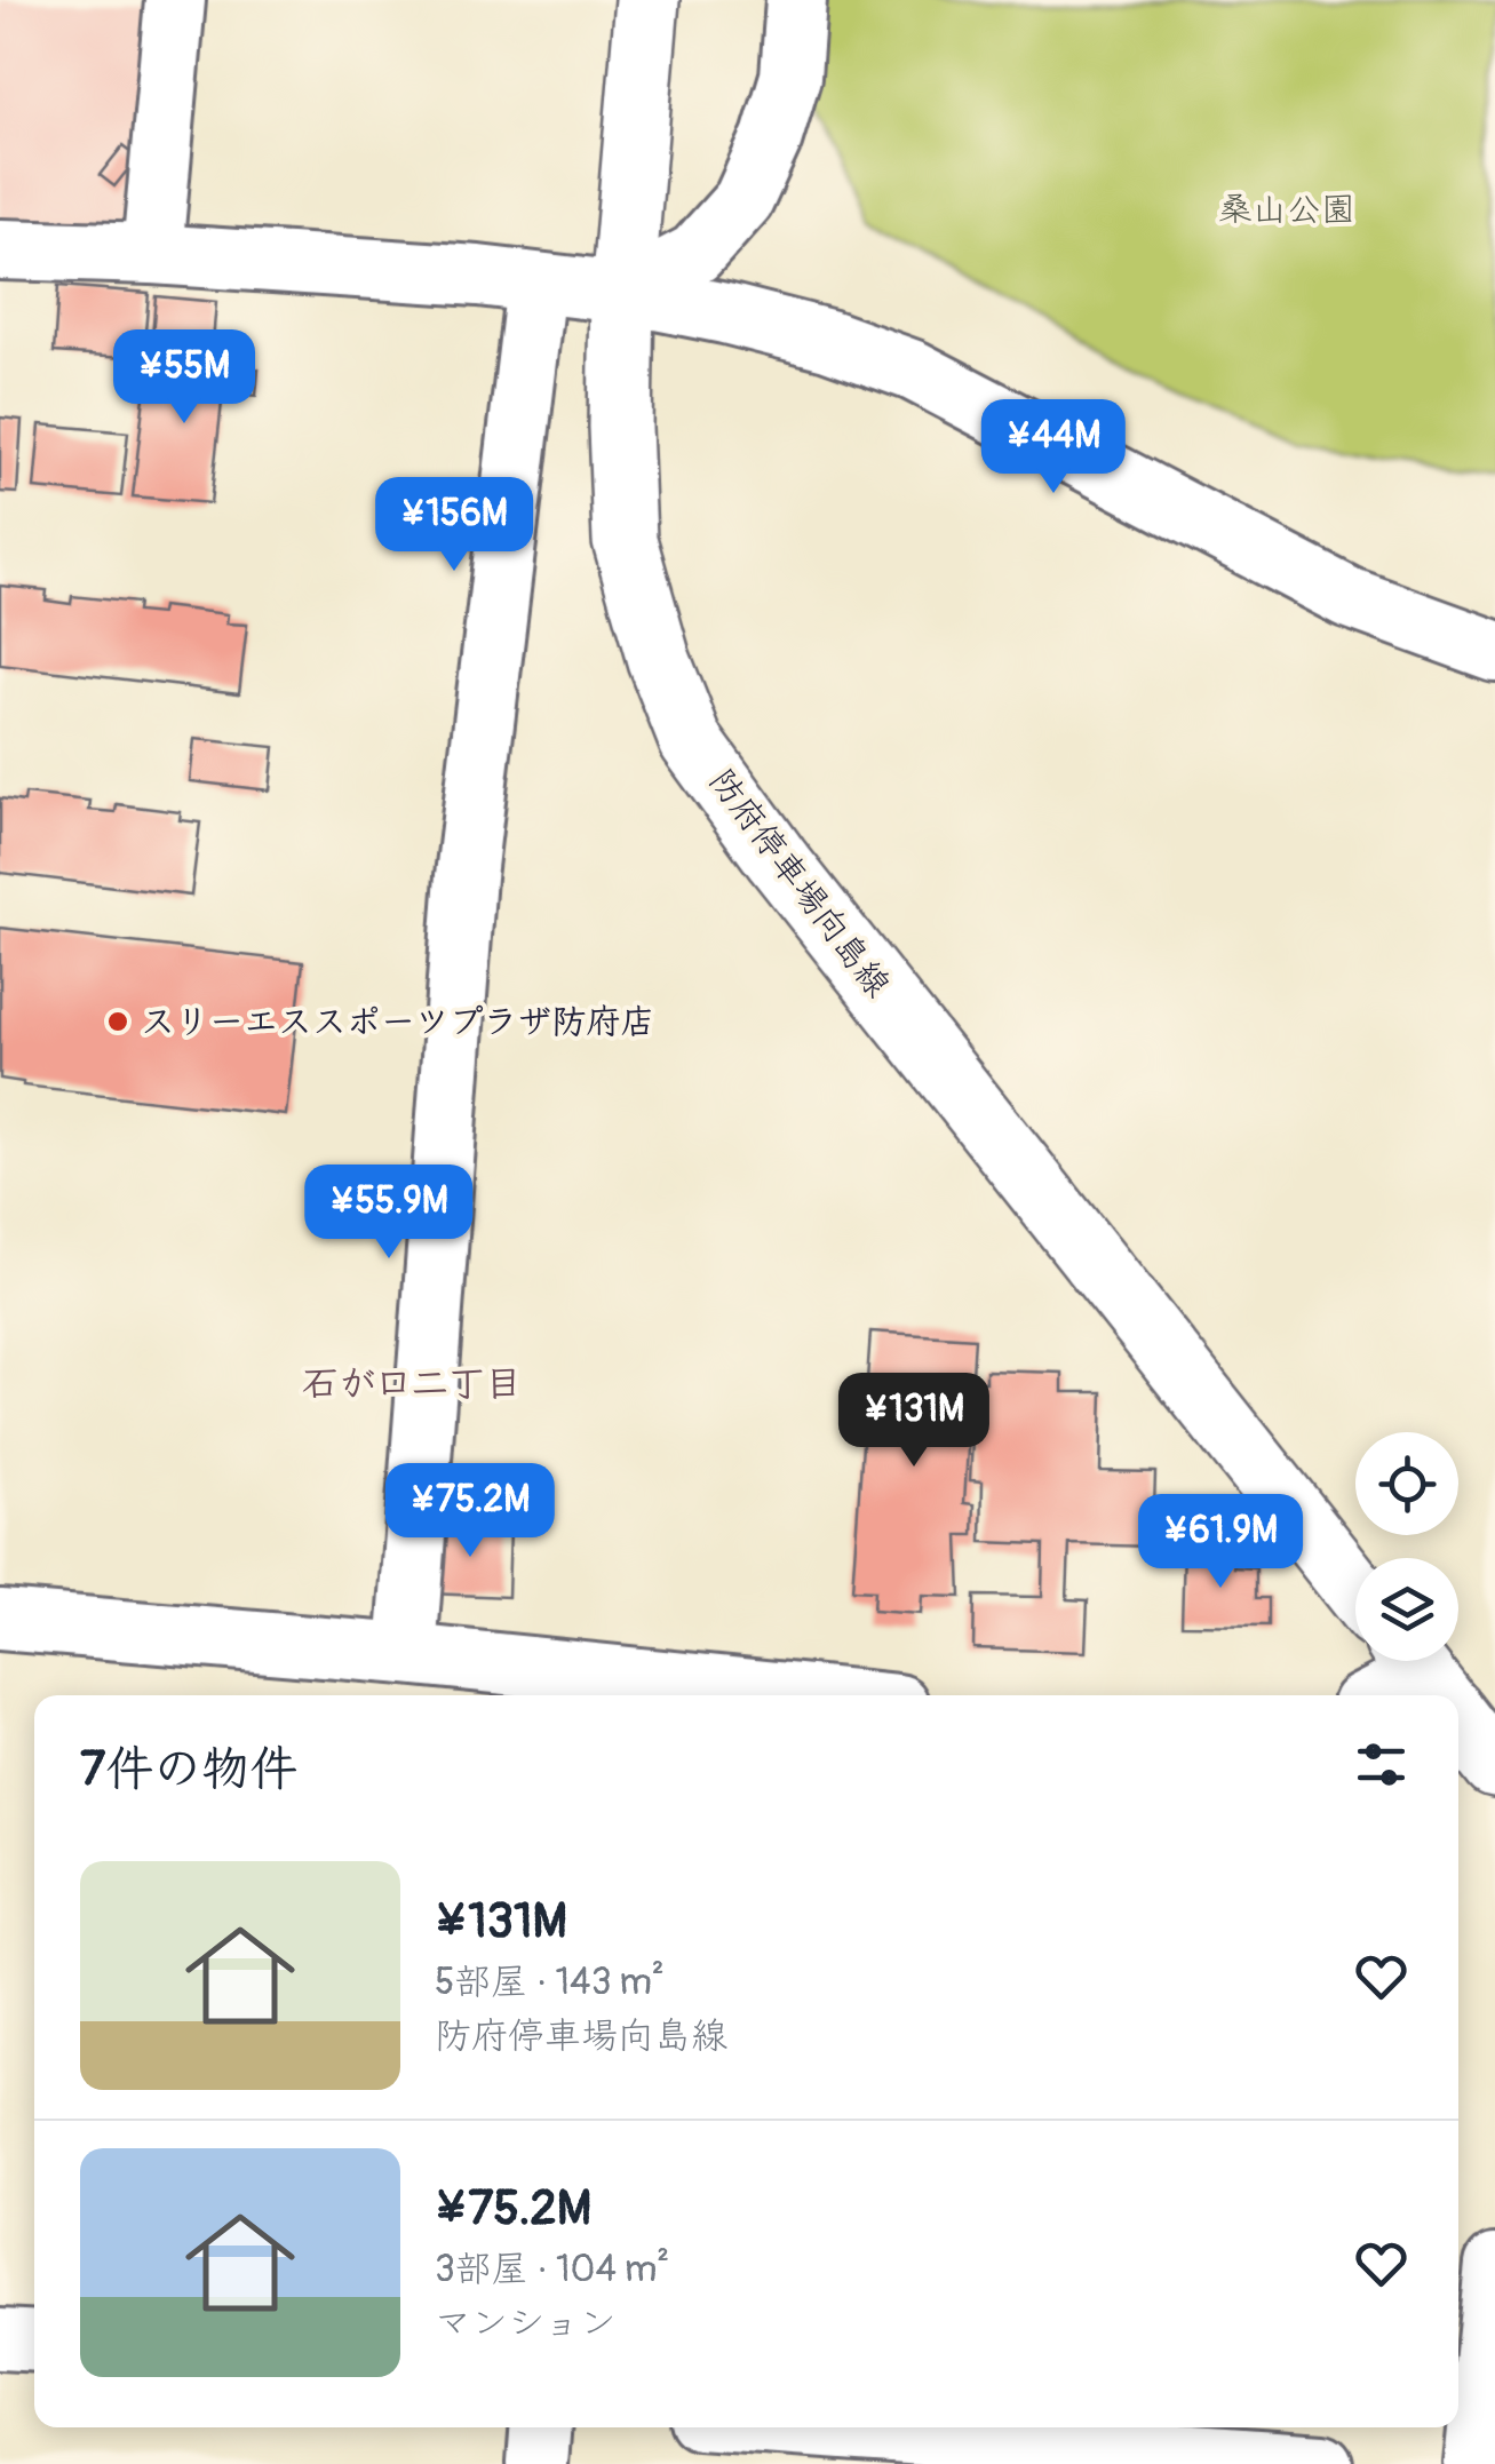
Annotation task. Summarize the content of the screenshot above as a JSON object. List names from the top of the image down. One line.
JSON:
{"streets":{"main road":["防府停車場向島線"]},"districts":["石が口二丁目"],"parks":["桑山公園"],"places":["スリーエススポーツプラザ防府店"],"page":{"price":["¥55M","¥44M","¥156M","¥55.9M","¥131M","¥75.2M","¥61.9M"],"heading":"7件の物件","list":[{"name":"¥131M","note":"5部屋 · 143 m² · 防府停車場向島線"},{"name":"¥75.2M","note":"3部屋 · 104 m² · マンション"}]}}
